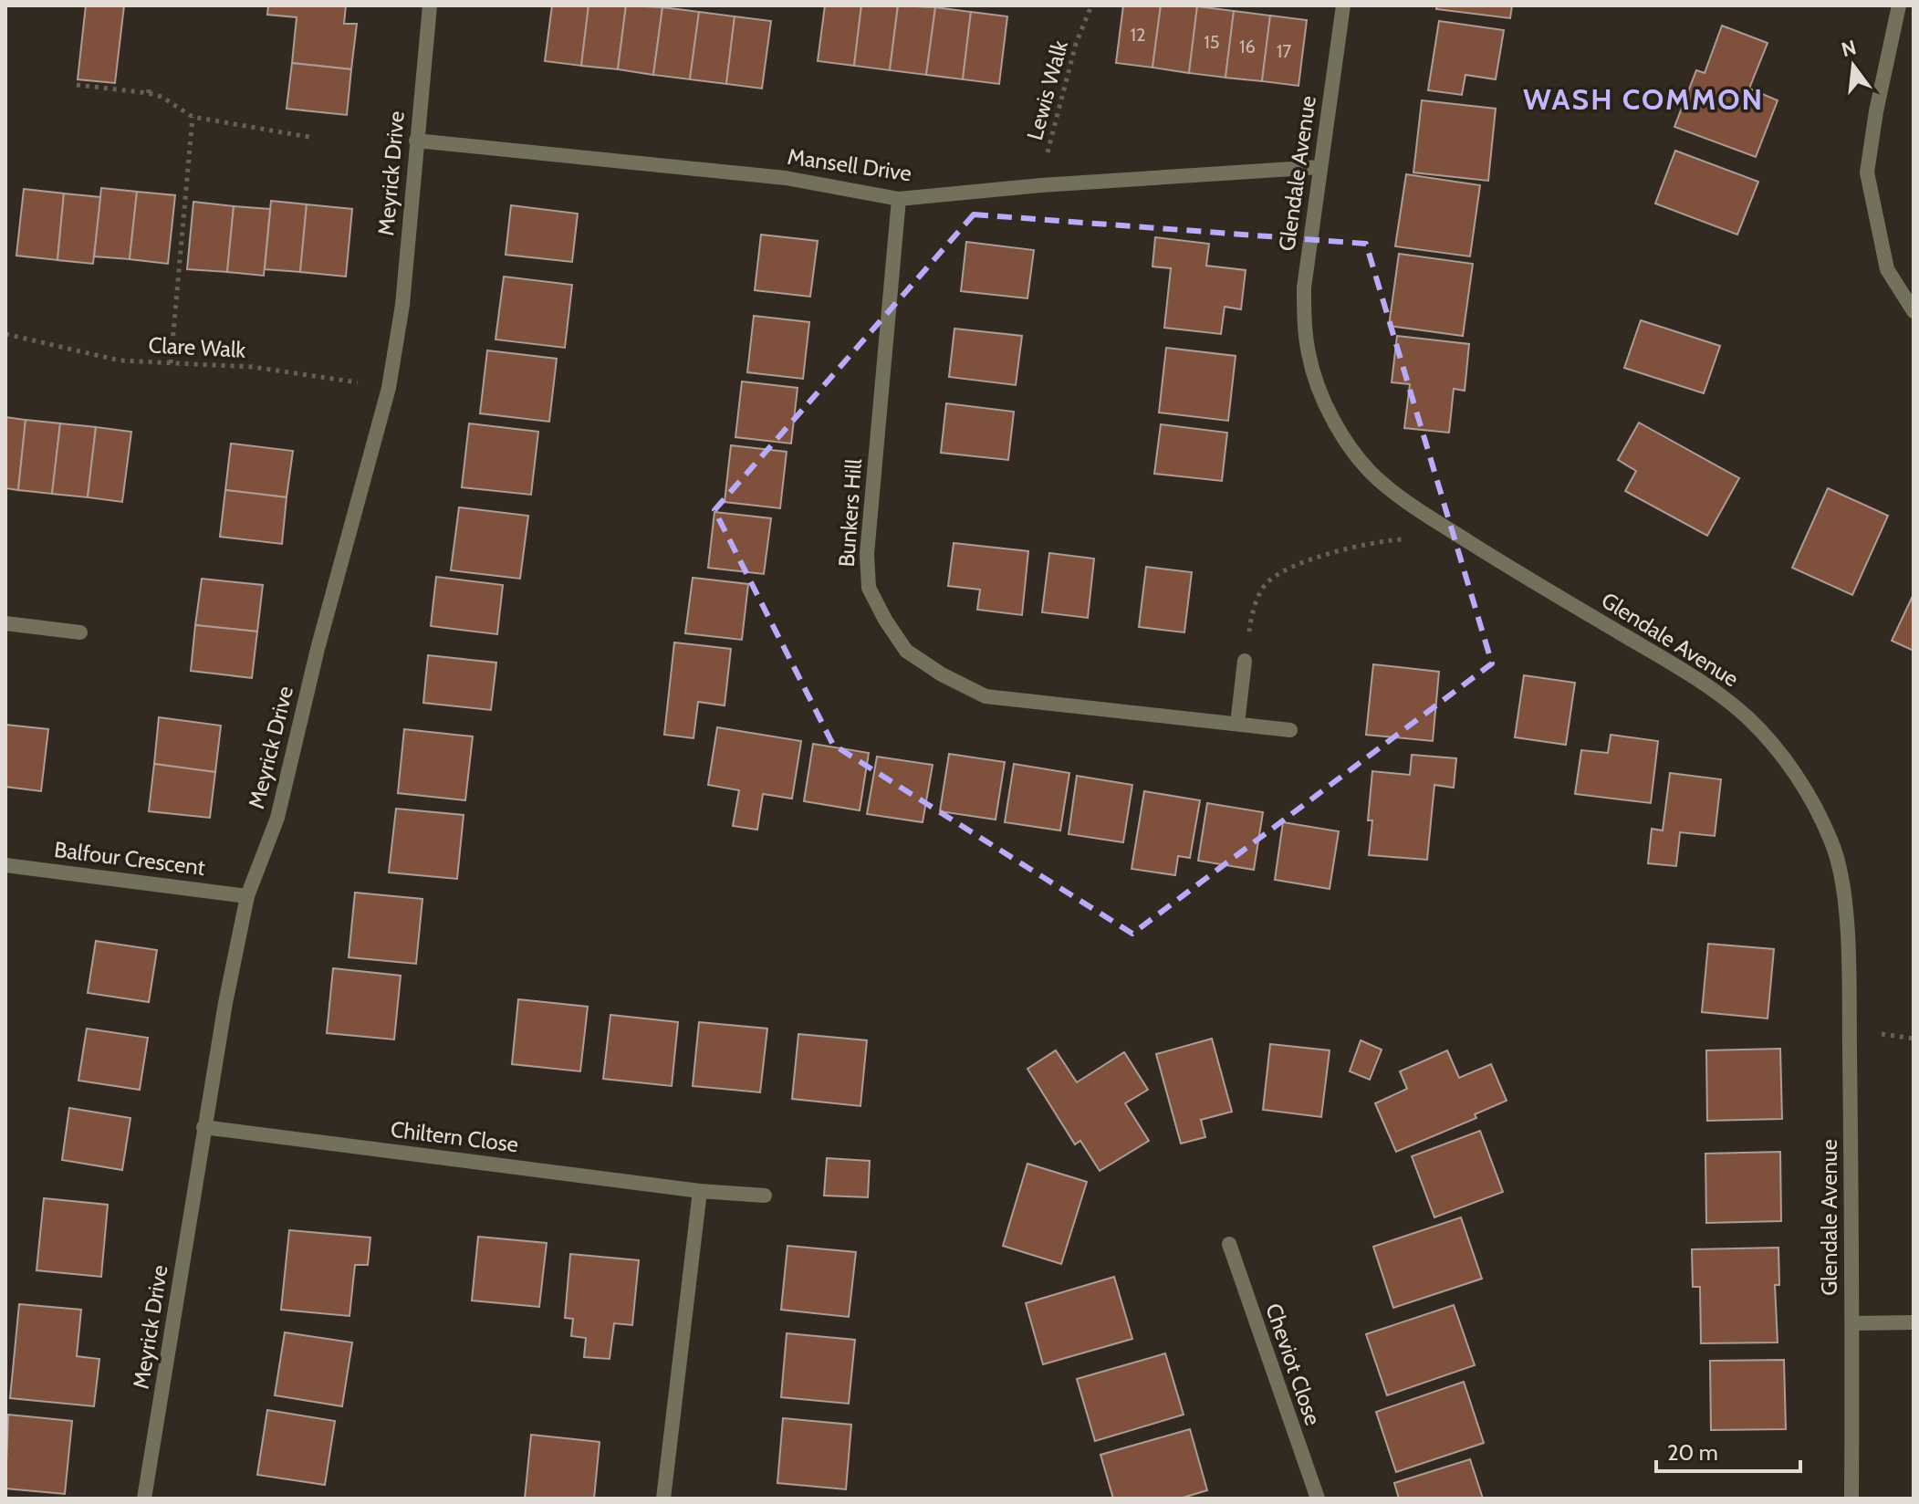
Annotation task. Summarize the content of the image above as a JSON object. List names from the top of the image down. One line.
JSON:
{"streets":{"street":["Mansell Drive","Meyrick Drive","Glendale Avenue","Bunkers Hill","Balfour Crescent","Chiltern Close","Cheviot Close"],"path":["Lewis Walk","Clare Walk"]},"crossings":[["Lewis Walk","Mansell Drive"],["Mansell Drive","Meyrick Drive"],["Mansell Drive","Glendale Avenue"],["Mansell Drive","Bunkers Hill"],["Meyrick Drive","Clare Walk"],["Meyrick Drive","Balfour Crescent"],["Meyrick Drive","Chiltern Close"]],"districts":["WASH COMMON"],"house_numbers":["12","15","16","17"],"scale_bar":"20 m","north":"top"}
